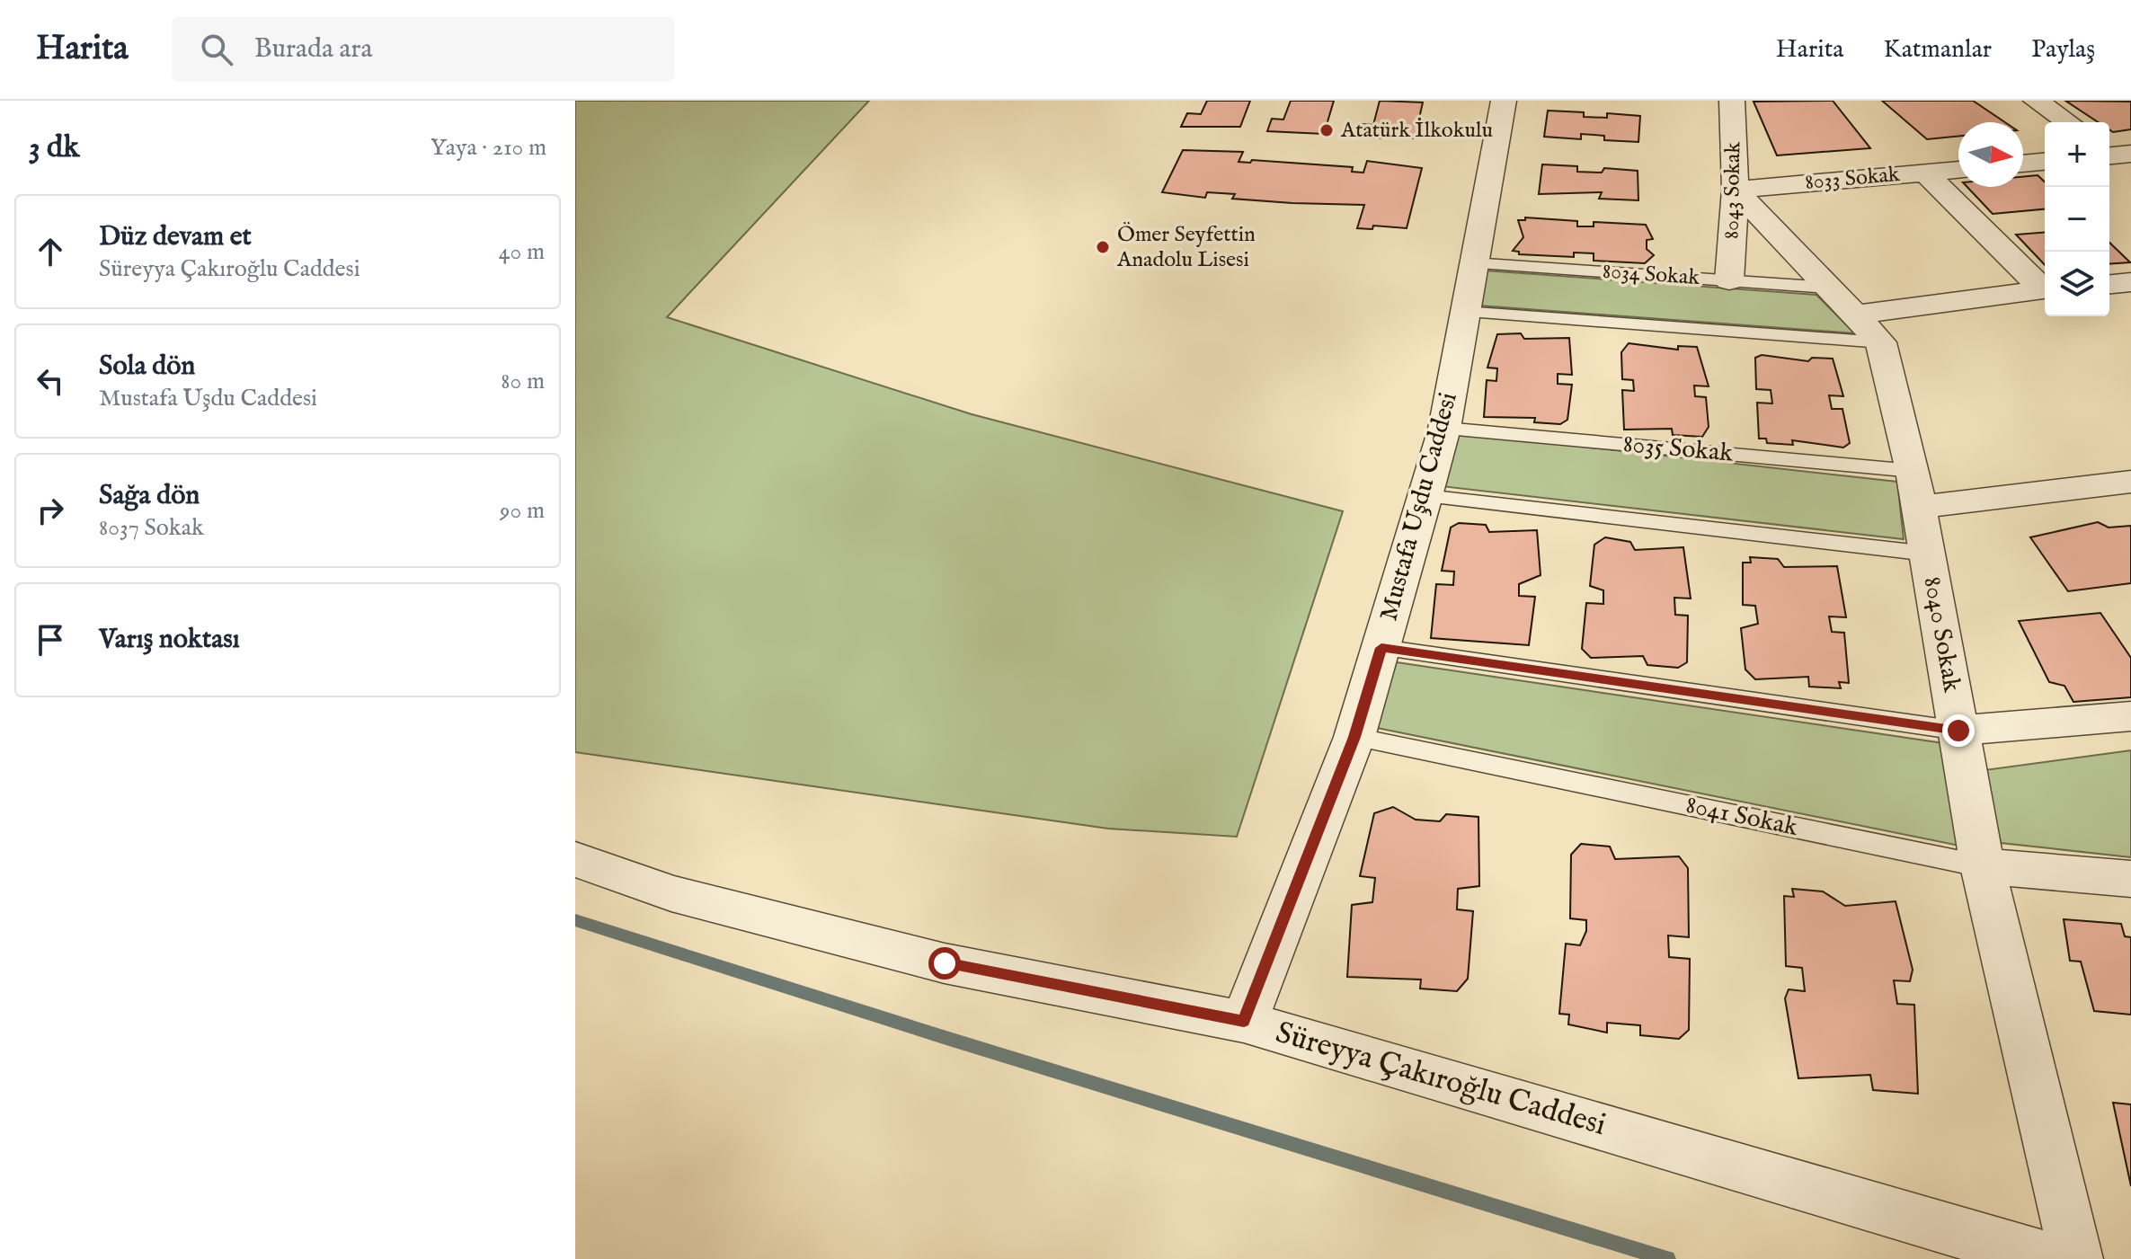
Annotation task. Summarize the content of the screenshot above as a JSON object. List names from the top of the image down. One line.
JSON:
{"streets":{"street":["8033 Sokak","8043 Sokak","8034 Sokak","8035 Sokak","Mustafa Uşdu Caddesi","8040 Sokak","8041 Sokak","Süreyya Çakıroğlu Caddesi"]},"crossings":[["8033 Sokak","8043 Sokak"],["8033 Sokak","8040 Sokak"],["8043 Sokak","8034 Sokak"],["8043 Sokak","8040 Sokak"],["8034 Sokak","Mustafa Uşdu Caddesi"],["8034 Sokak","8040 Sokak"],["8035 Sokak","Mustafa Uşdu Caddesi"],["8035 Sokak","8040 Sokak"],["Mustafa Uşdu Caddesi","8041 Sokak"],["Mustafa Uşdu Caddesi","Süreyya Çakıroğlu Caddesi"],["8040 Sokak","8041 Sokak"]],"places":["Atatürk İlkokulu","Ömer Seyfettin Anadolu Lisesi"],"north":"right","page":{"header":"Harita","search":"Burada ara","nav":["Harita","Katmanlar","Paylaş"],"heading":["3 dk","Yaya · 210 m"],"map_buttons":["+","−"],"list":[["Düz devam et","Süreyya Çakıroğlu Caddesi","40 m"],["Sola dön","Mustafa Uşdu Caddesi","80 m"],["Sağa dön","8037 Sokak","90 m"],"Varış noktası"]}}
